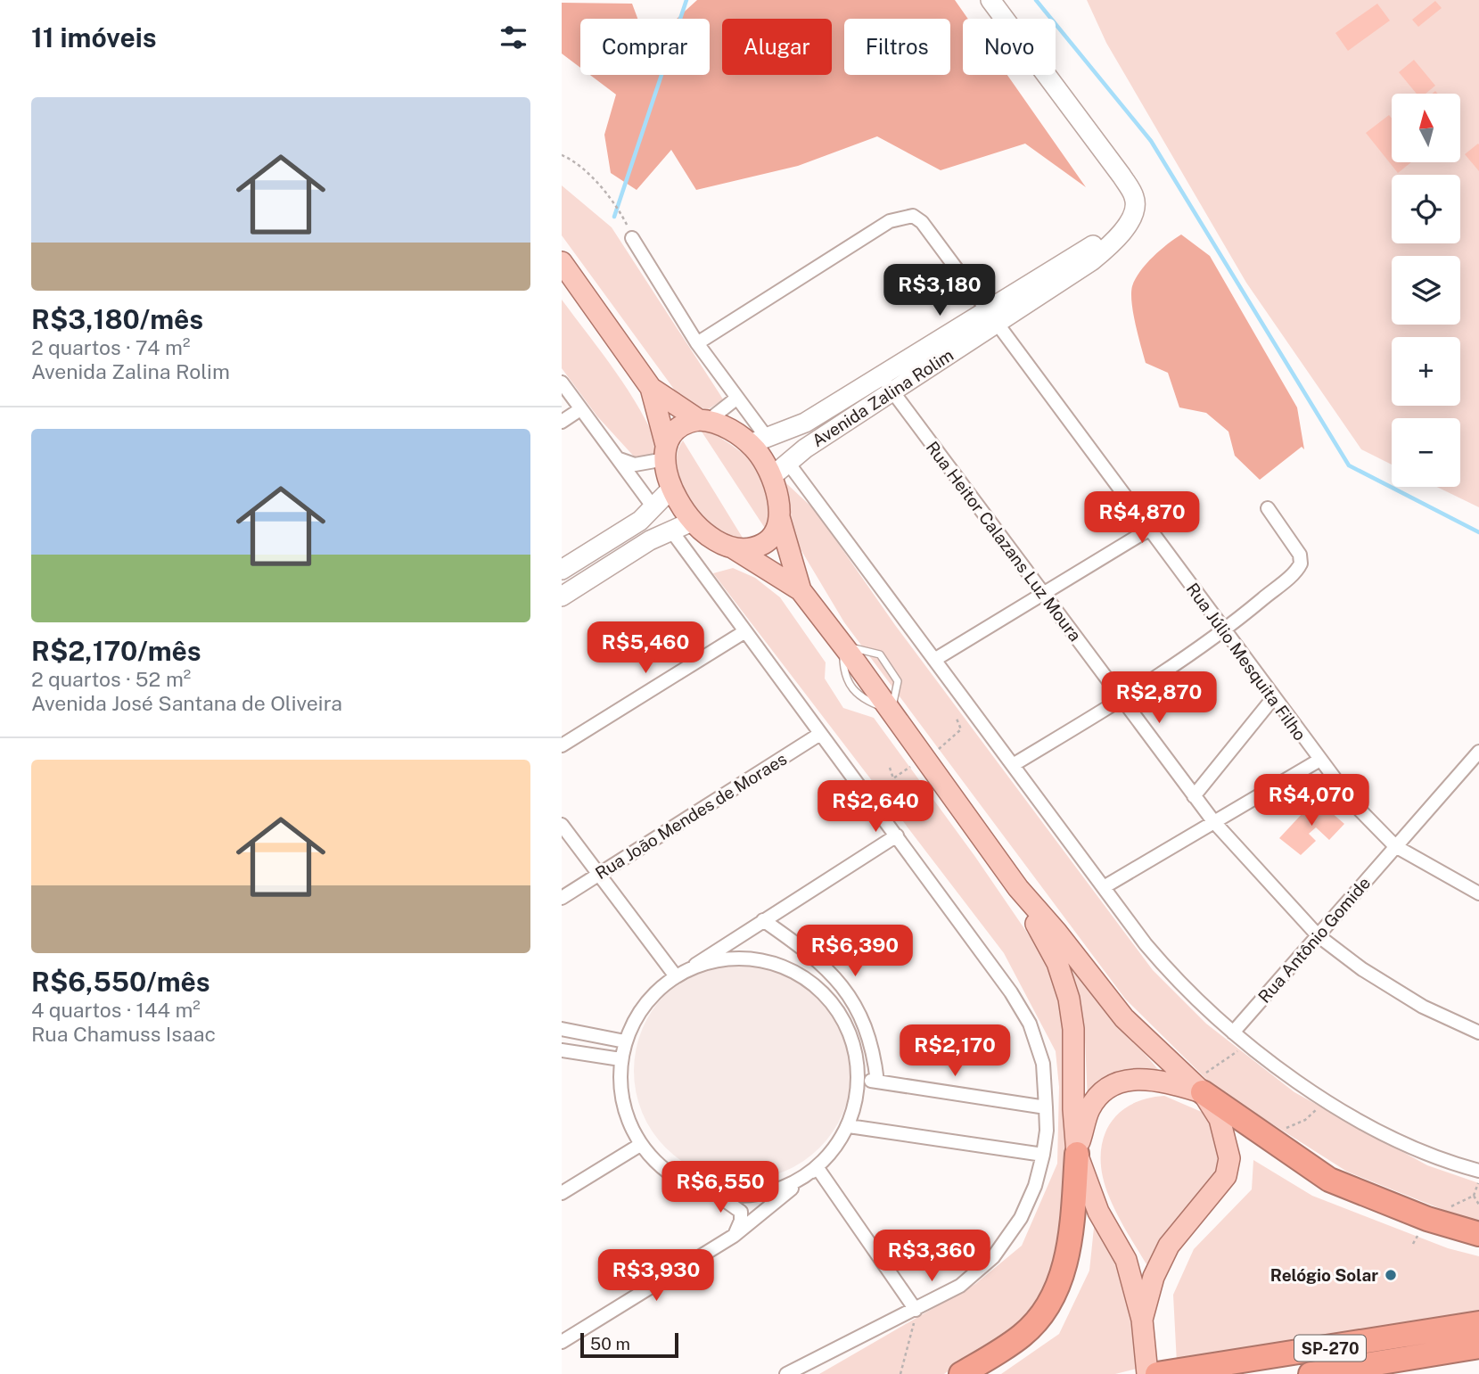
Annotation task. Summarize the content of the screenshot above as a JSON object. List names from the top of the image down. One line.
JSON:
{"streets":{"highway":["SP-270"],"main road":["Avenida Zalina Rolim"],"street":["Rua Heitor Calazans Luz Moura","Rua Júlio Mesquita Filho","Rua João Mendes de Moraes","Rua Antônio Gomide"]},"crossings":[["Avenida Zalina Rolim","Rua Heitor Calazans Luz Moura"],["Avenida Zalina Rolim","Rua Júlio Mesquita Filho"],["Rua Heitor Calazans Luz Moura","Rua Antônio Gomide"],["Rua Júlio Mesquita Filho","Rua Antônio Gomide"]],"places":["Relógio Solar"],"scale_bar":"50 m","north":"top","page":{"heading":"11 imóveis","chip":["Comprar","Alugar","Filtros","Novo"],"list":[{"name":"R$3,180/mês","note":"2 quartos · 74 m² · Avenida Zalina Rolim"},{"name":"R$2,170/mês","note":"2 quartos · 52 m² · Avenida José Santana de Oliveira"},{"name":"R$6,550/mês","note":"4 quartos · 144 m² · Rua Chamuss Isaac"}],"map_buttons":["+","−"],"price":["R$3,180","R$4,870","R$5,460","R$2,870","R$4,070","R$2,640","R$6,390","R$2,170","R$6,550","R$3,360","R$3,930"],"scale":"50 m"}}
